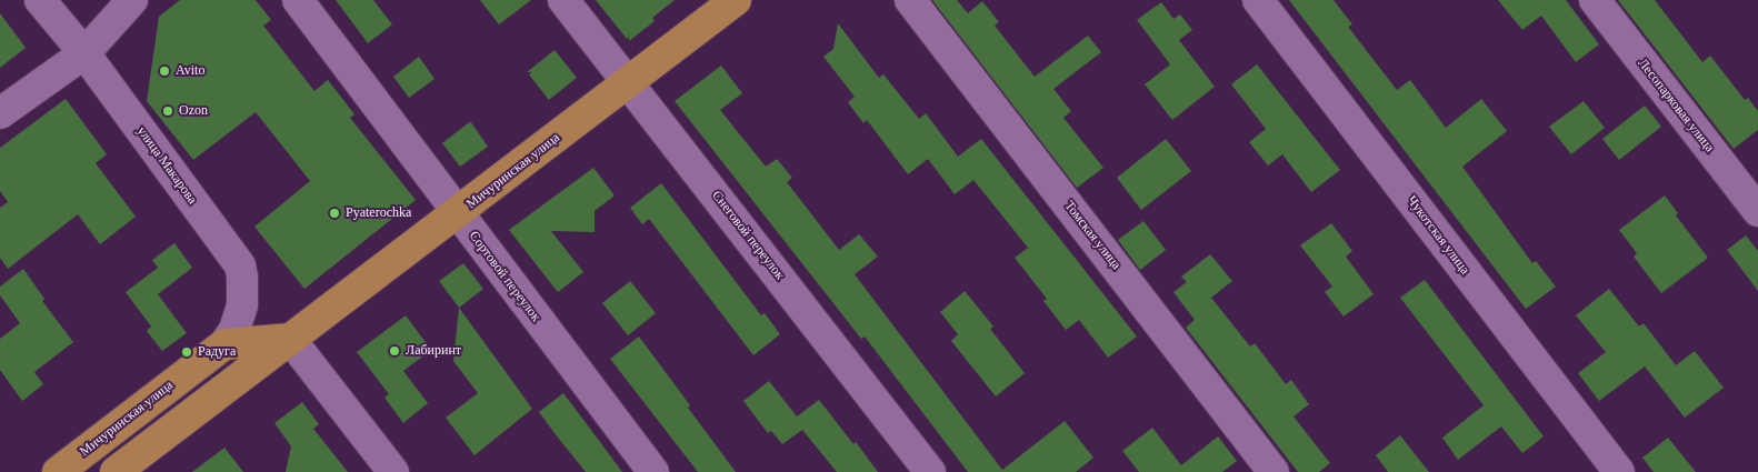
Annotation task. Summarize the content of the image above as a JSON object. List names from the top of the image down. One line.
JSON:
{"streets":{"main road":["Мичуринская улица"],"street":["Лесопарковая улица","улица Макарова","Снеговой переулок","Томская улица","Чукотская улица","Сортовой переулок"]},"crossings":[["улица Макарова","Мичуринская улица"],["Мичуринская улица","Снеговой переулок"],["Мичуринская улица","Сортовой переулок"]],"places":["Avito","Ozon","Pyaterochka","Лабиринт","Радуга"]}
